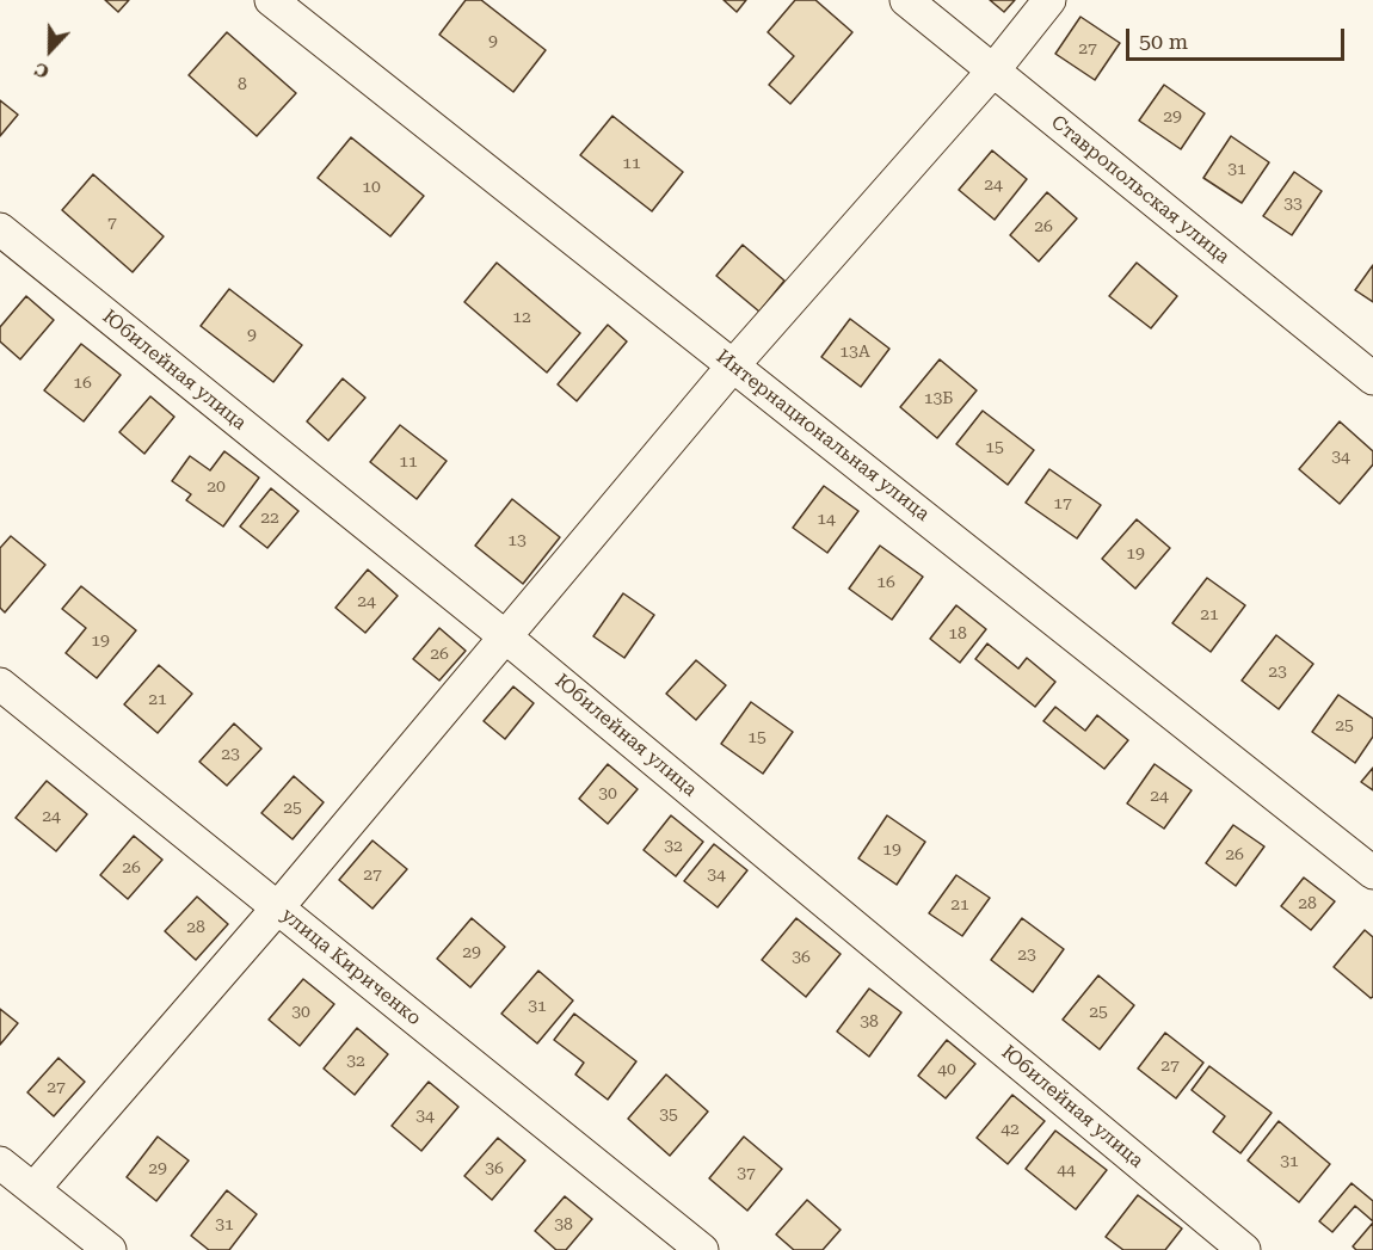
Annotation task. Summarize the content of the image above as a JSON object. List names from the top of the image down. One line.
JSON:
{"streets":{"street":["Ставропольская улица","Юбилейная улица","Интернациональная улица","улица Кириченко"]},"house_numbers":["9","27","8","29","11","31","24","10","33","7","26","12","9","13А","16","13Б","15","34","11","20","17","22","14","13","19","16","24","21","18","19","26","23","21","25","15","23","30","24","25","24","32","19","26","26","27","34","28","21","28","29","23","36","31","30","25","38","32","27","40","27","35","34","42","31","29","36","44","37","31","38"],"scale_bar":"50 m","north":"bottom"}
